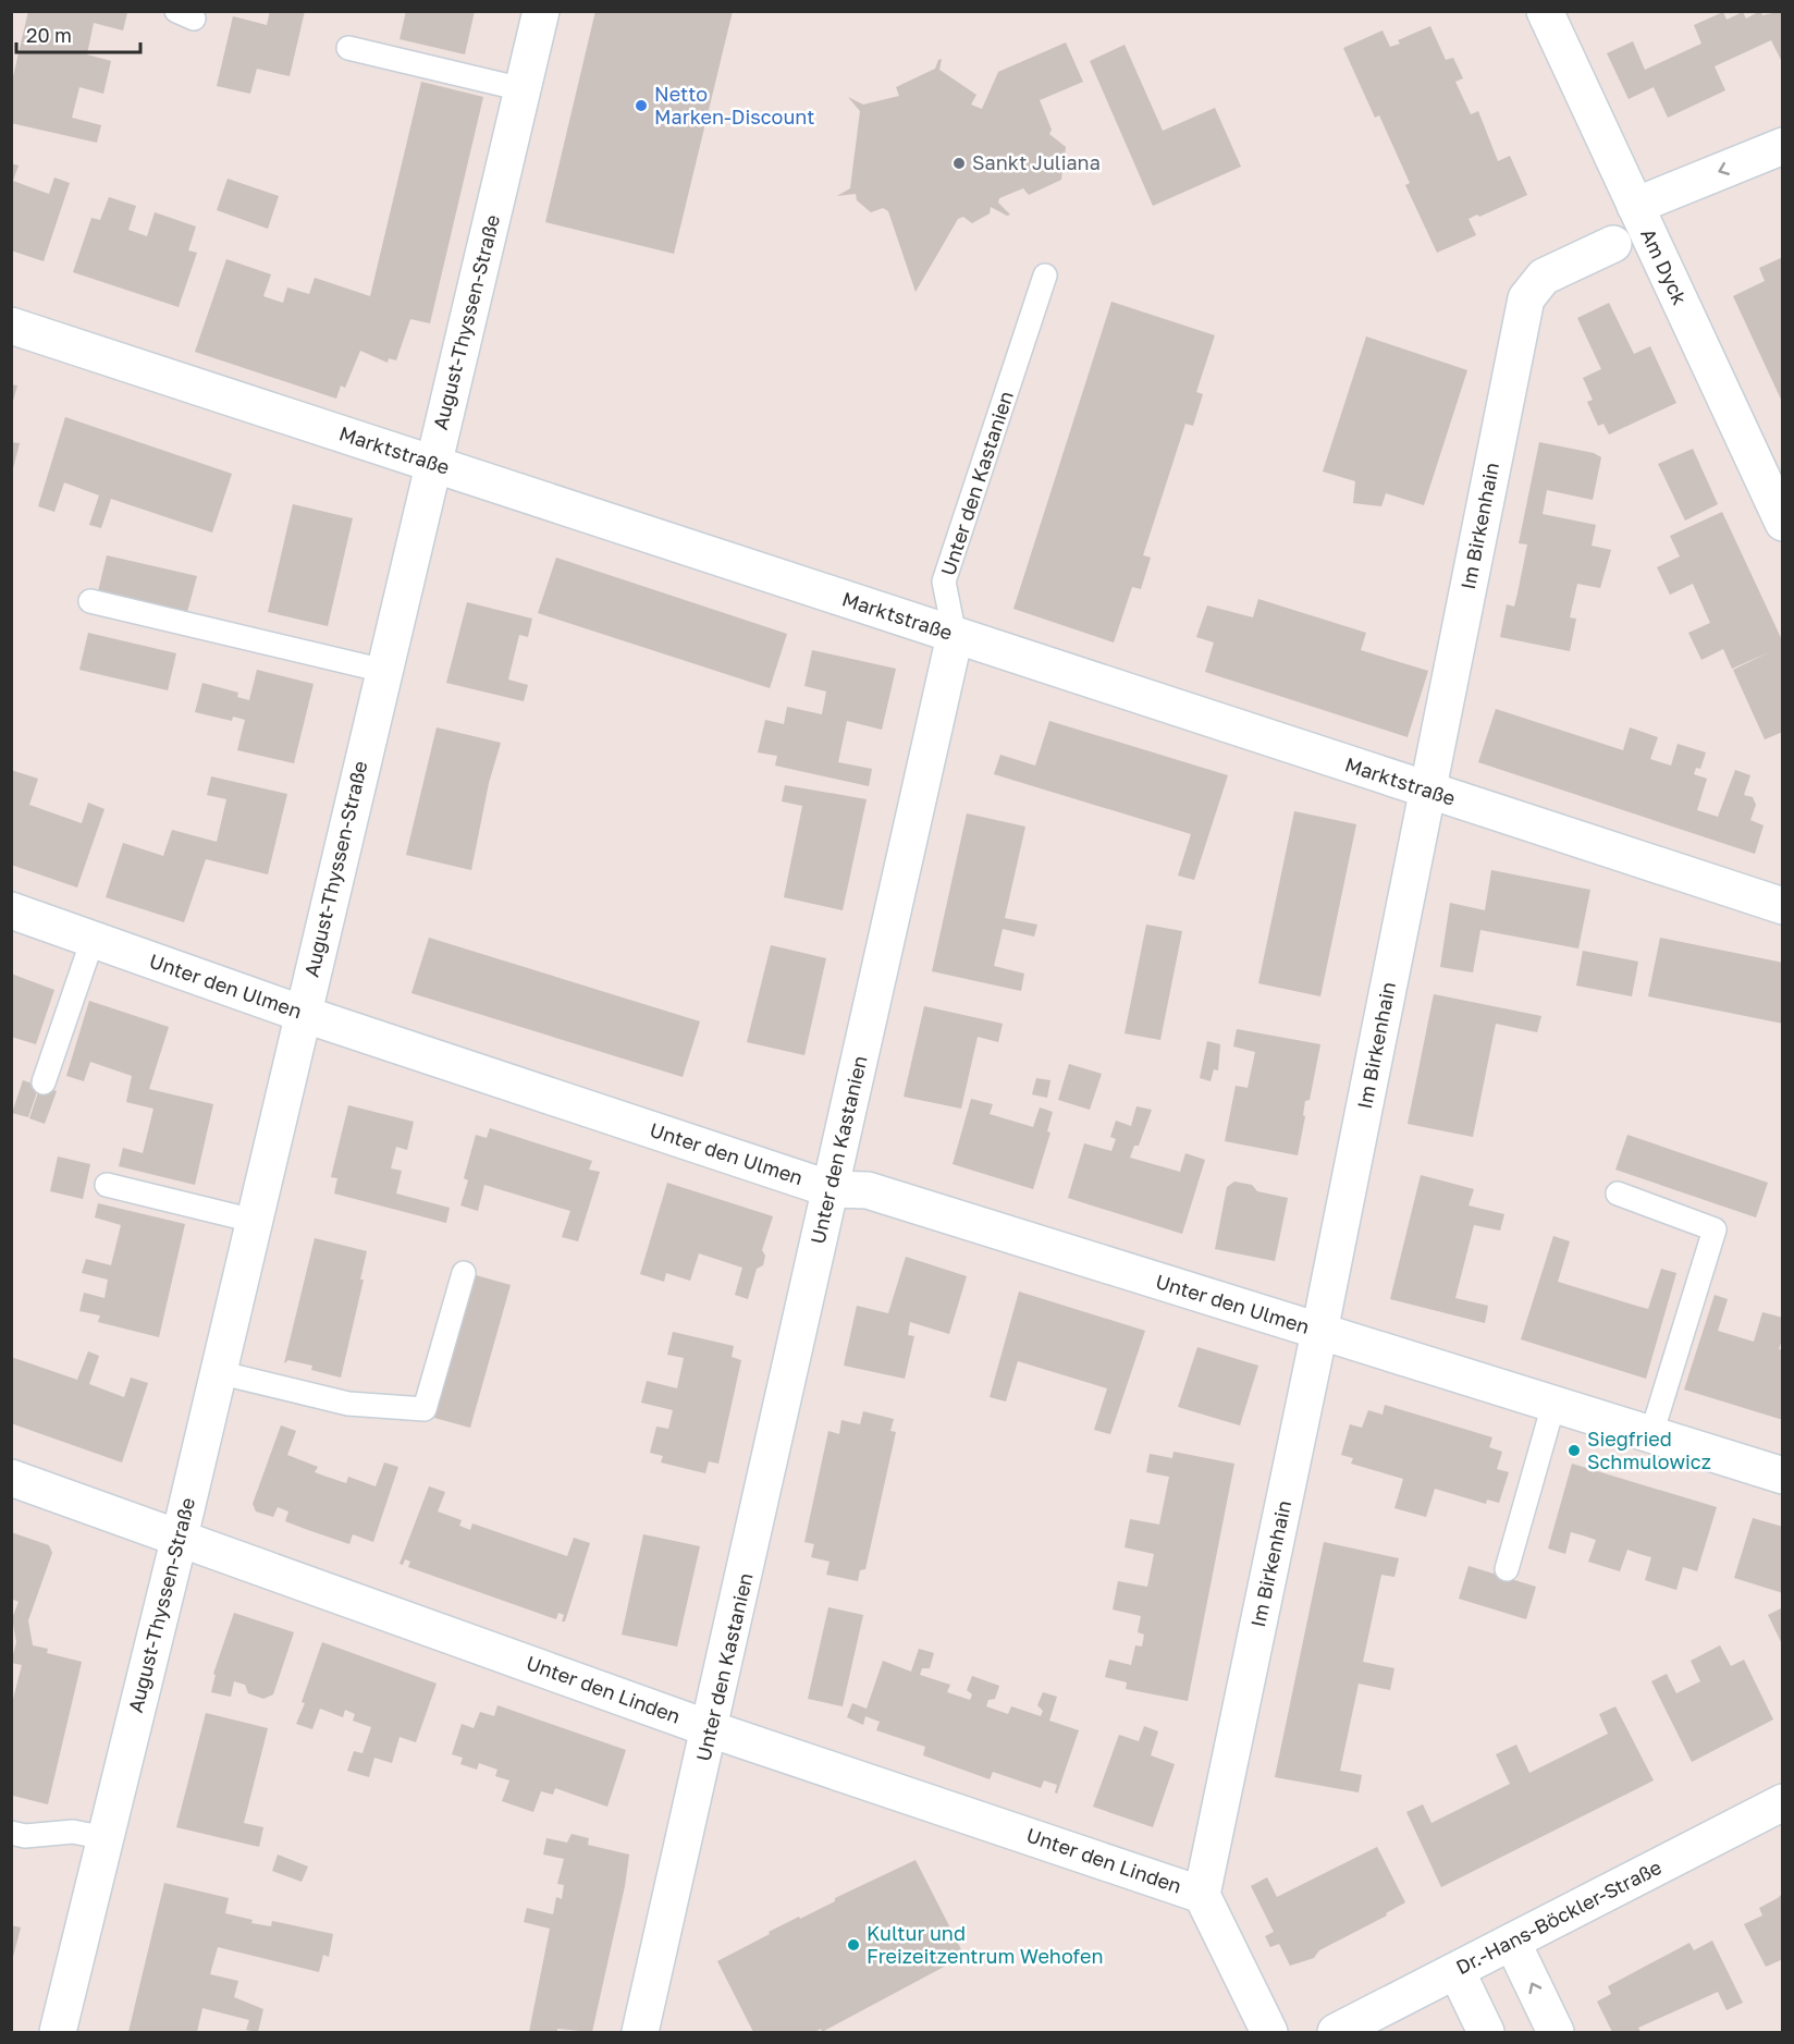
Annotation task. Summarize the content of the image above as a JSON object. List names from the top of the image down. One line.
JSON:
{"streets":{"street":["Am Dyck","August-Thyssen-Straße","Marktstraße","Unter den Kastanien","Im Birkenhain","Unter den Ulmen","Unter den Linden","Dr.-Hans-Böckler-Straße"]},"crossings":[["August-Thyssen-Straße","Marktstraße"],["August-Thyssen-Straße","Unter den Ulmen"],["August-Thyssen-Straße","Unter den Linden"],["Marktstraße","Unter den Kastanien"],["Marktstraße","Im Birkenhain"],["Unter den Kastanien","Unter den Ulmen"],["Unter den Kastanien","Unter den Linden"],["Im Birkenhain","Unter den Ulmen"],["Im Birkenhain","Unter den Linden"]],"places":["Netto Marken-Discount","Sankt Juliana","Siegfried Schmulowicz","Kultur und Freizeitzentrum Wehofen"],"scale_bar":"20 m"}
